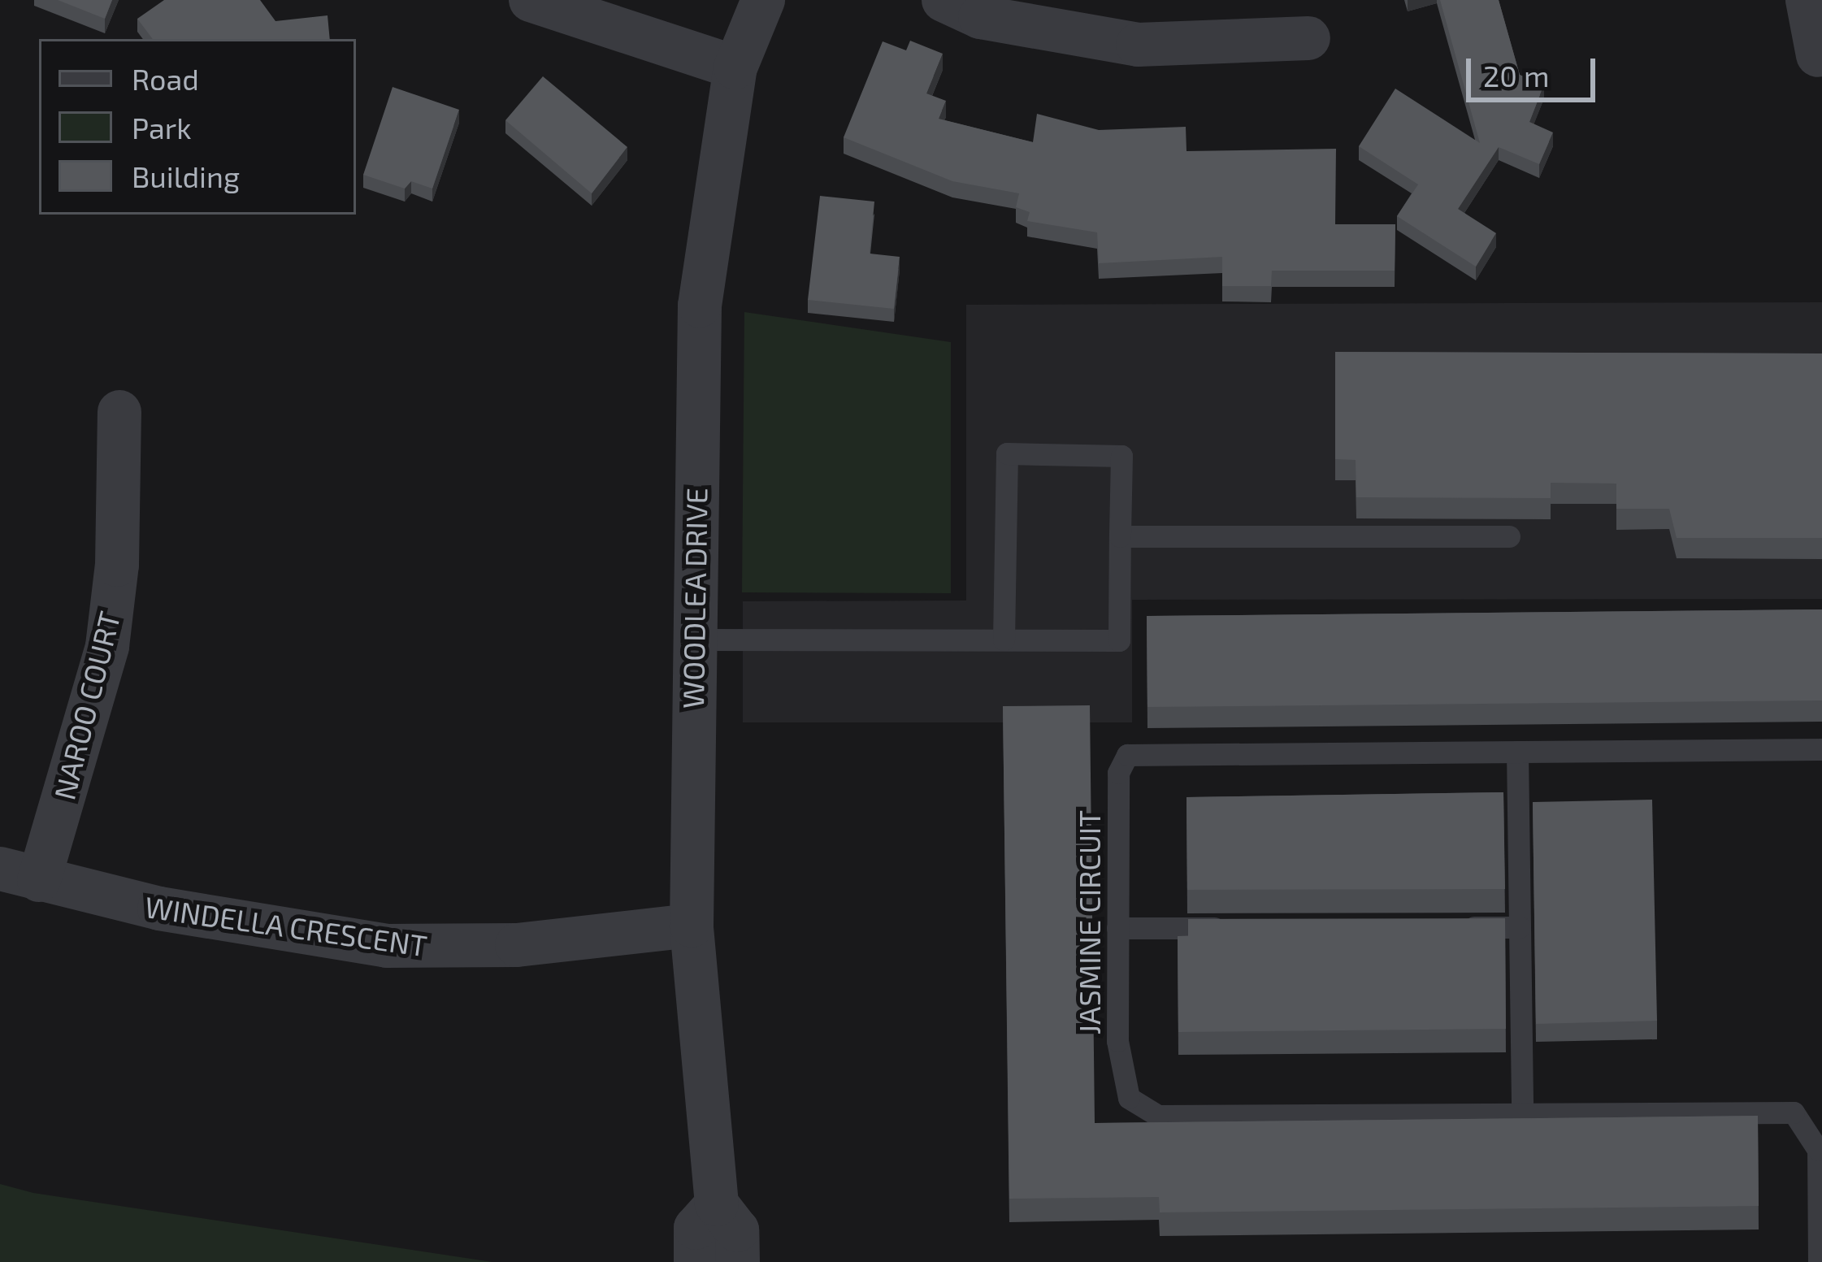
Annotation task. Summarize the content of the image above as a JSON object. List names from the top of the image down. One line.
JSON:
{"streets":{"street":["WOODLEA DRIVE","NAROO COURT","WINDELLA CRESCENT"],"lane":["JASMINE CIRCUIT"]},"crossings":[["WOODLEA DRIVE","WINDELLA CRESCENT"],["NAROO COURT","WINDELLA CRESCENT"]],"legend":["Road","Park","Building"],"scale_bar":"20 m"}
